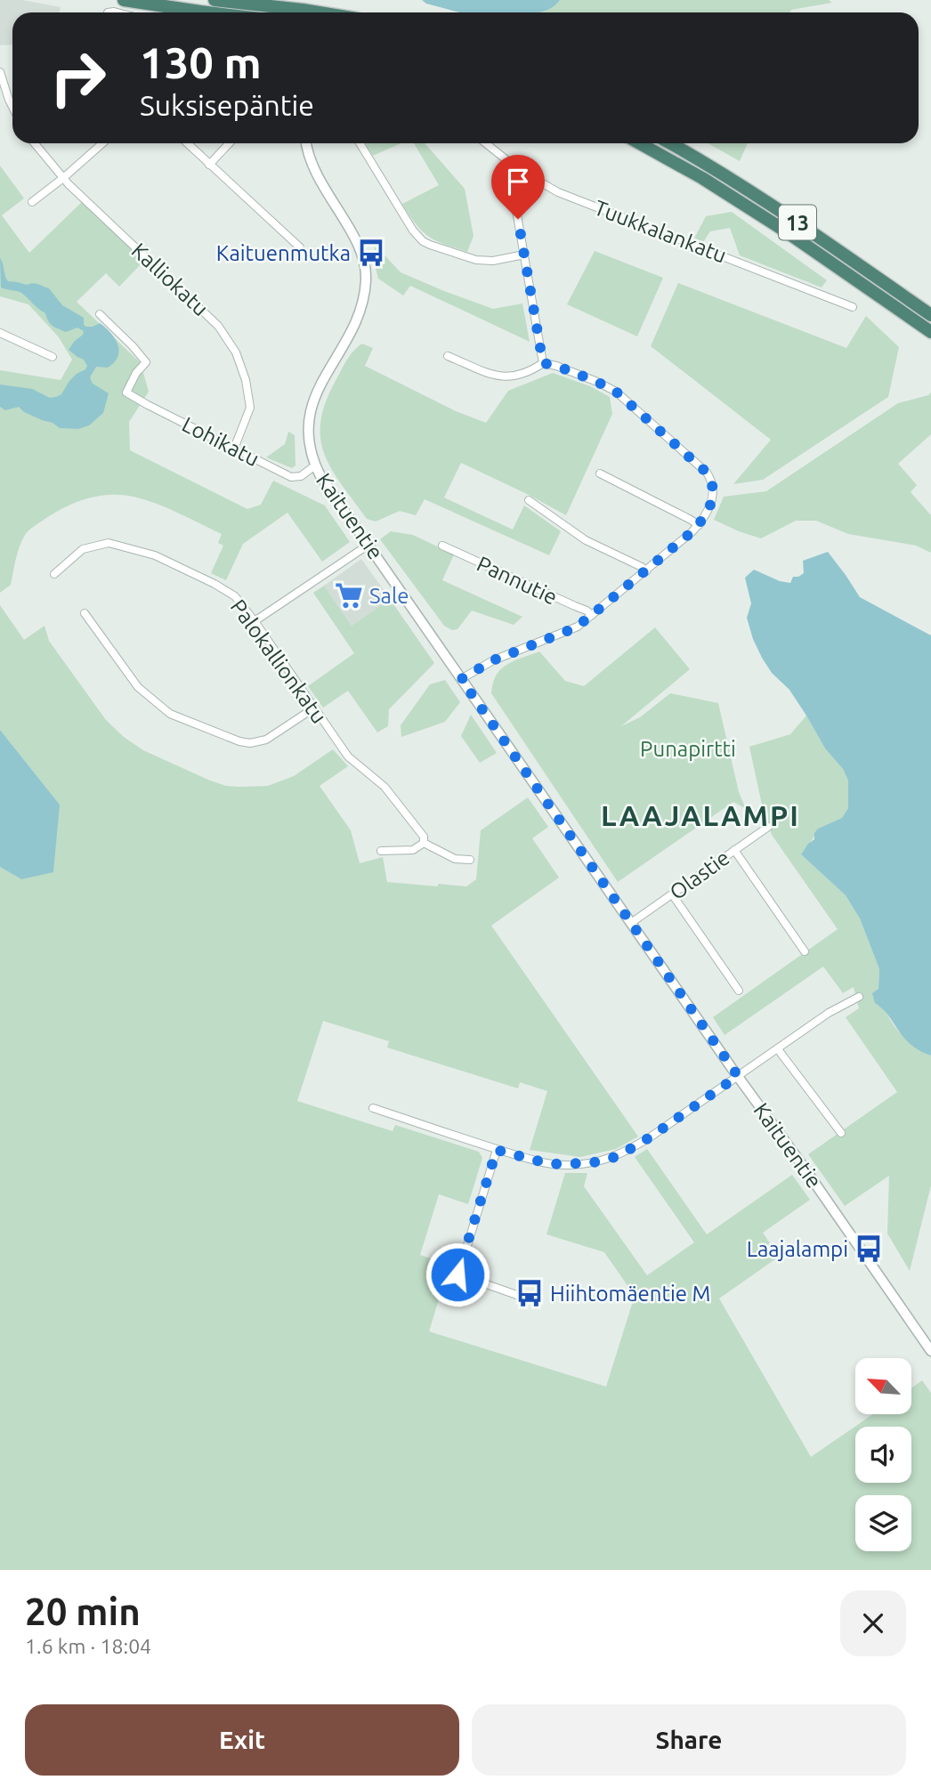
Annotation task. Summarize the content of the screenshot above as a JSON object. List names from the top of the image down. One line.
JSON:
{"streets":{"highway":["13"],"street":["Tuukkalankatu","Kalliokatu","Lohikatu","Kaituentie","Pannutie","Palokallionkatu","Olastie"]},"crossings":[["Kalliokatu","Lohikatu"],["Lohikatu","Kaituentie"],["Kaituentie","Olastie"]],"districts":["LAAJALAMPI"],"parks":["Punapirtti"],"places":{"bus stop":["Kaituenmutka","Laajalampi","Hiihtomäentie M"],"supermarket":["Sale"]},"north":"top left","page":{"turn":["130 m","Suksisepäntie"],"heading":["20 min","1.6 km · 18:04"],"buttons":["Exit","Share"]}}
